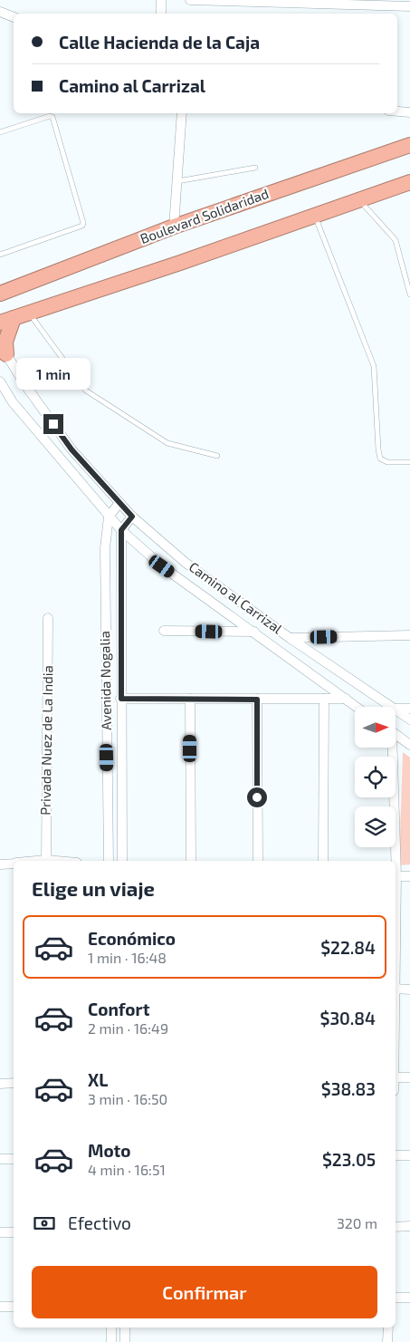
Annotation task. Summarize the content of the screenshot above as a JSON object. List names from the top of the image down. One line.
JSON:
{"streets":{"highway":["Boulevard Solidaridad"],"street":["Camino al Carrizal","Avenida Nogalia","Privada Nuez de La India"]},"crossings":[["Camino al Carrizal","Avenida Nogalia"]],"north":"right","page":{"banner":["Calle Hacienda de la Caja","Camino al Carrizal"],"bubble":"1 min","heading":"Elige un viaje","list":[{"name":"Económico","note":"1 min · 16:48","value":"$22.84"},{"name":"Confort","note":"2 min · 16:49","value":"$30.84"},{"name":"XL","note":"3 min · 16:50","value":"$38.83"},{"name":"Moto","note":"4 min · 16:51","value":"$23.05"}],"pay":["Efectivo","320 m"],"buttons":"Confirmar"}}
